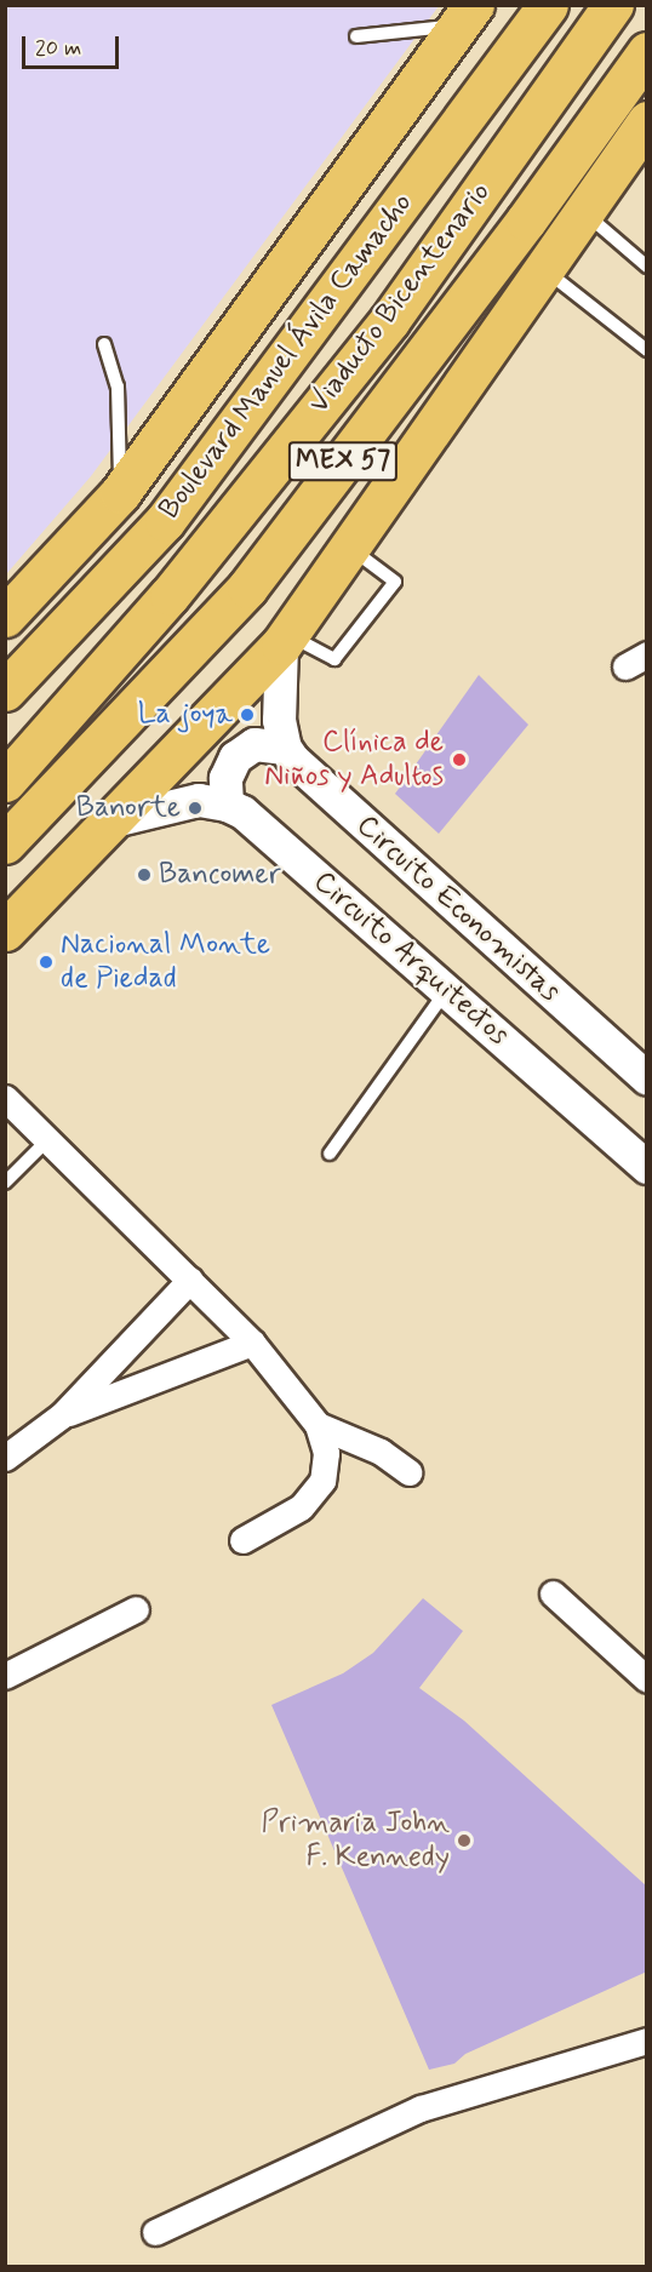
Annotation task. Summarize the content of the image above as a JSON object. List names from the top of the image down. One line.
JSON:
{"streets":{"main road":["Viaducto Bicentenario","Boulevard Manuel Ávila Camacho","MEX 57"],"street":["Circuito Economistas","Circuito Arquitectos"]},"places":["La joya","Clínica de Niños y Adultos","Banorte","Bancomer","Nacional Monte de Piedad","Primaria John F. Kennedy"],"scale_bar":"20 m"}
